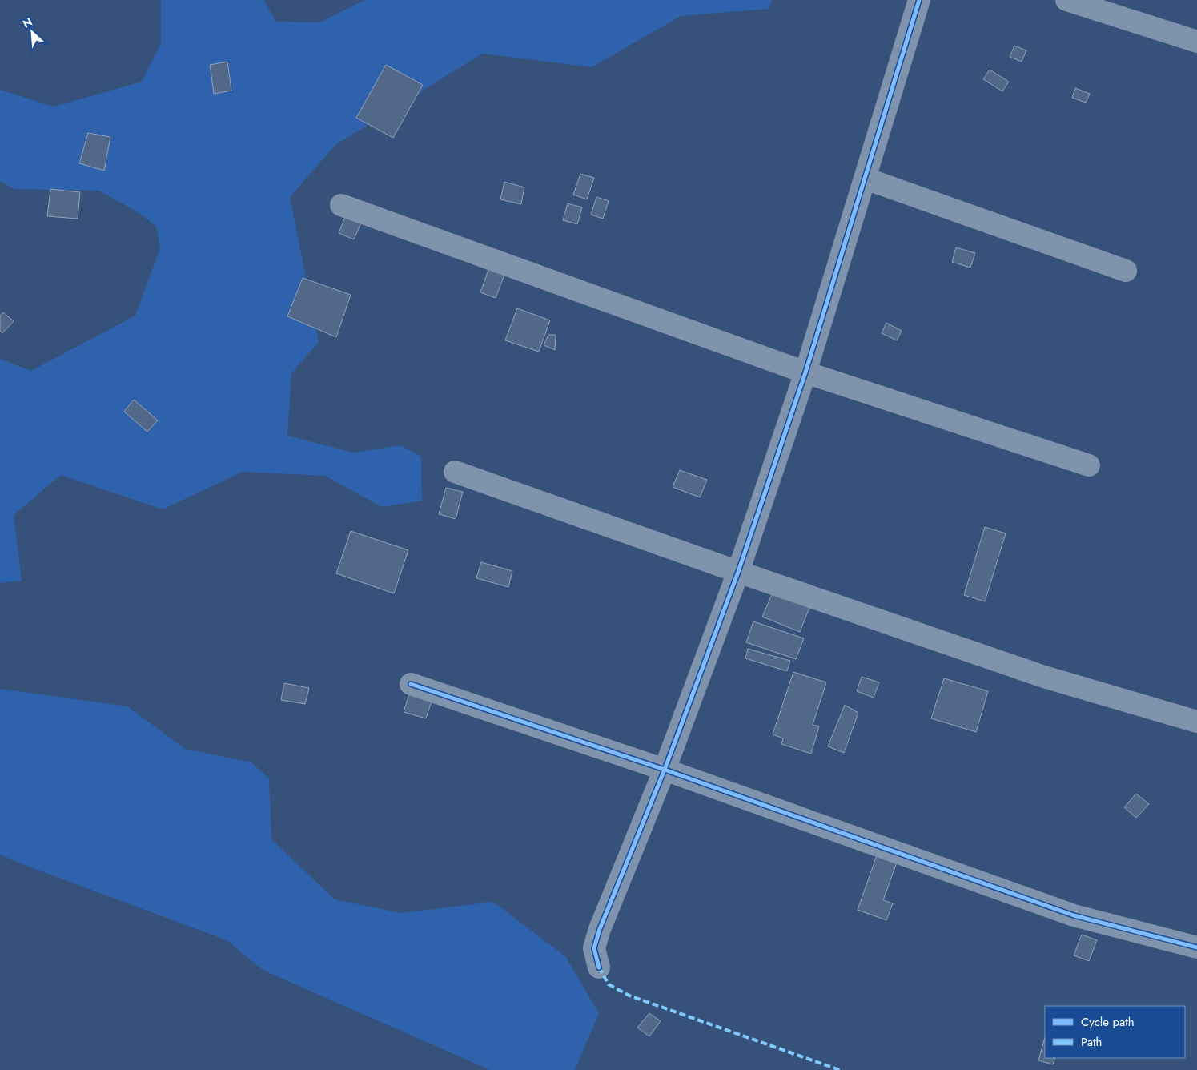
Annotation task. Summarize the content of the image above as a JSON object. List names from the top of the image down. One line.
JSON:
{"legend":["Cycle path","Path"],"north":"top left"}
